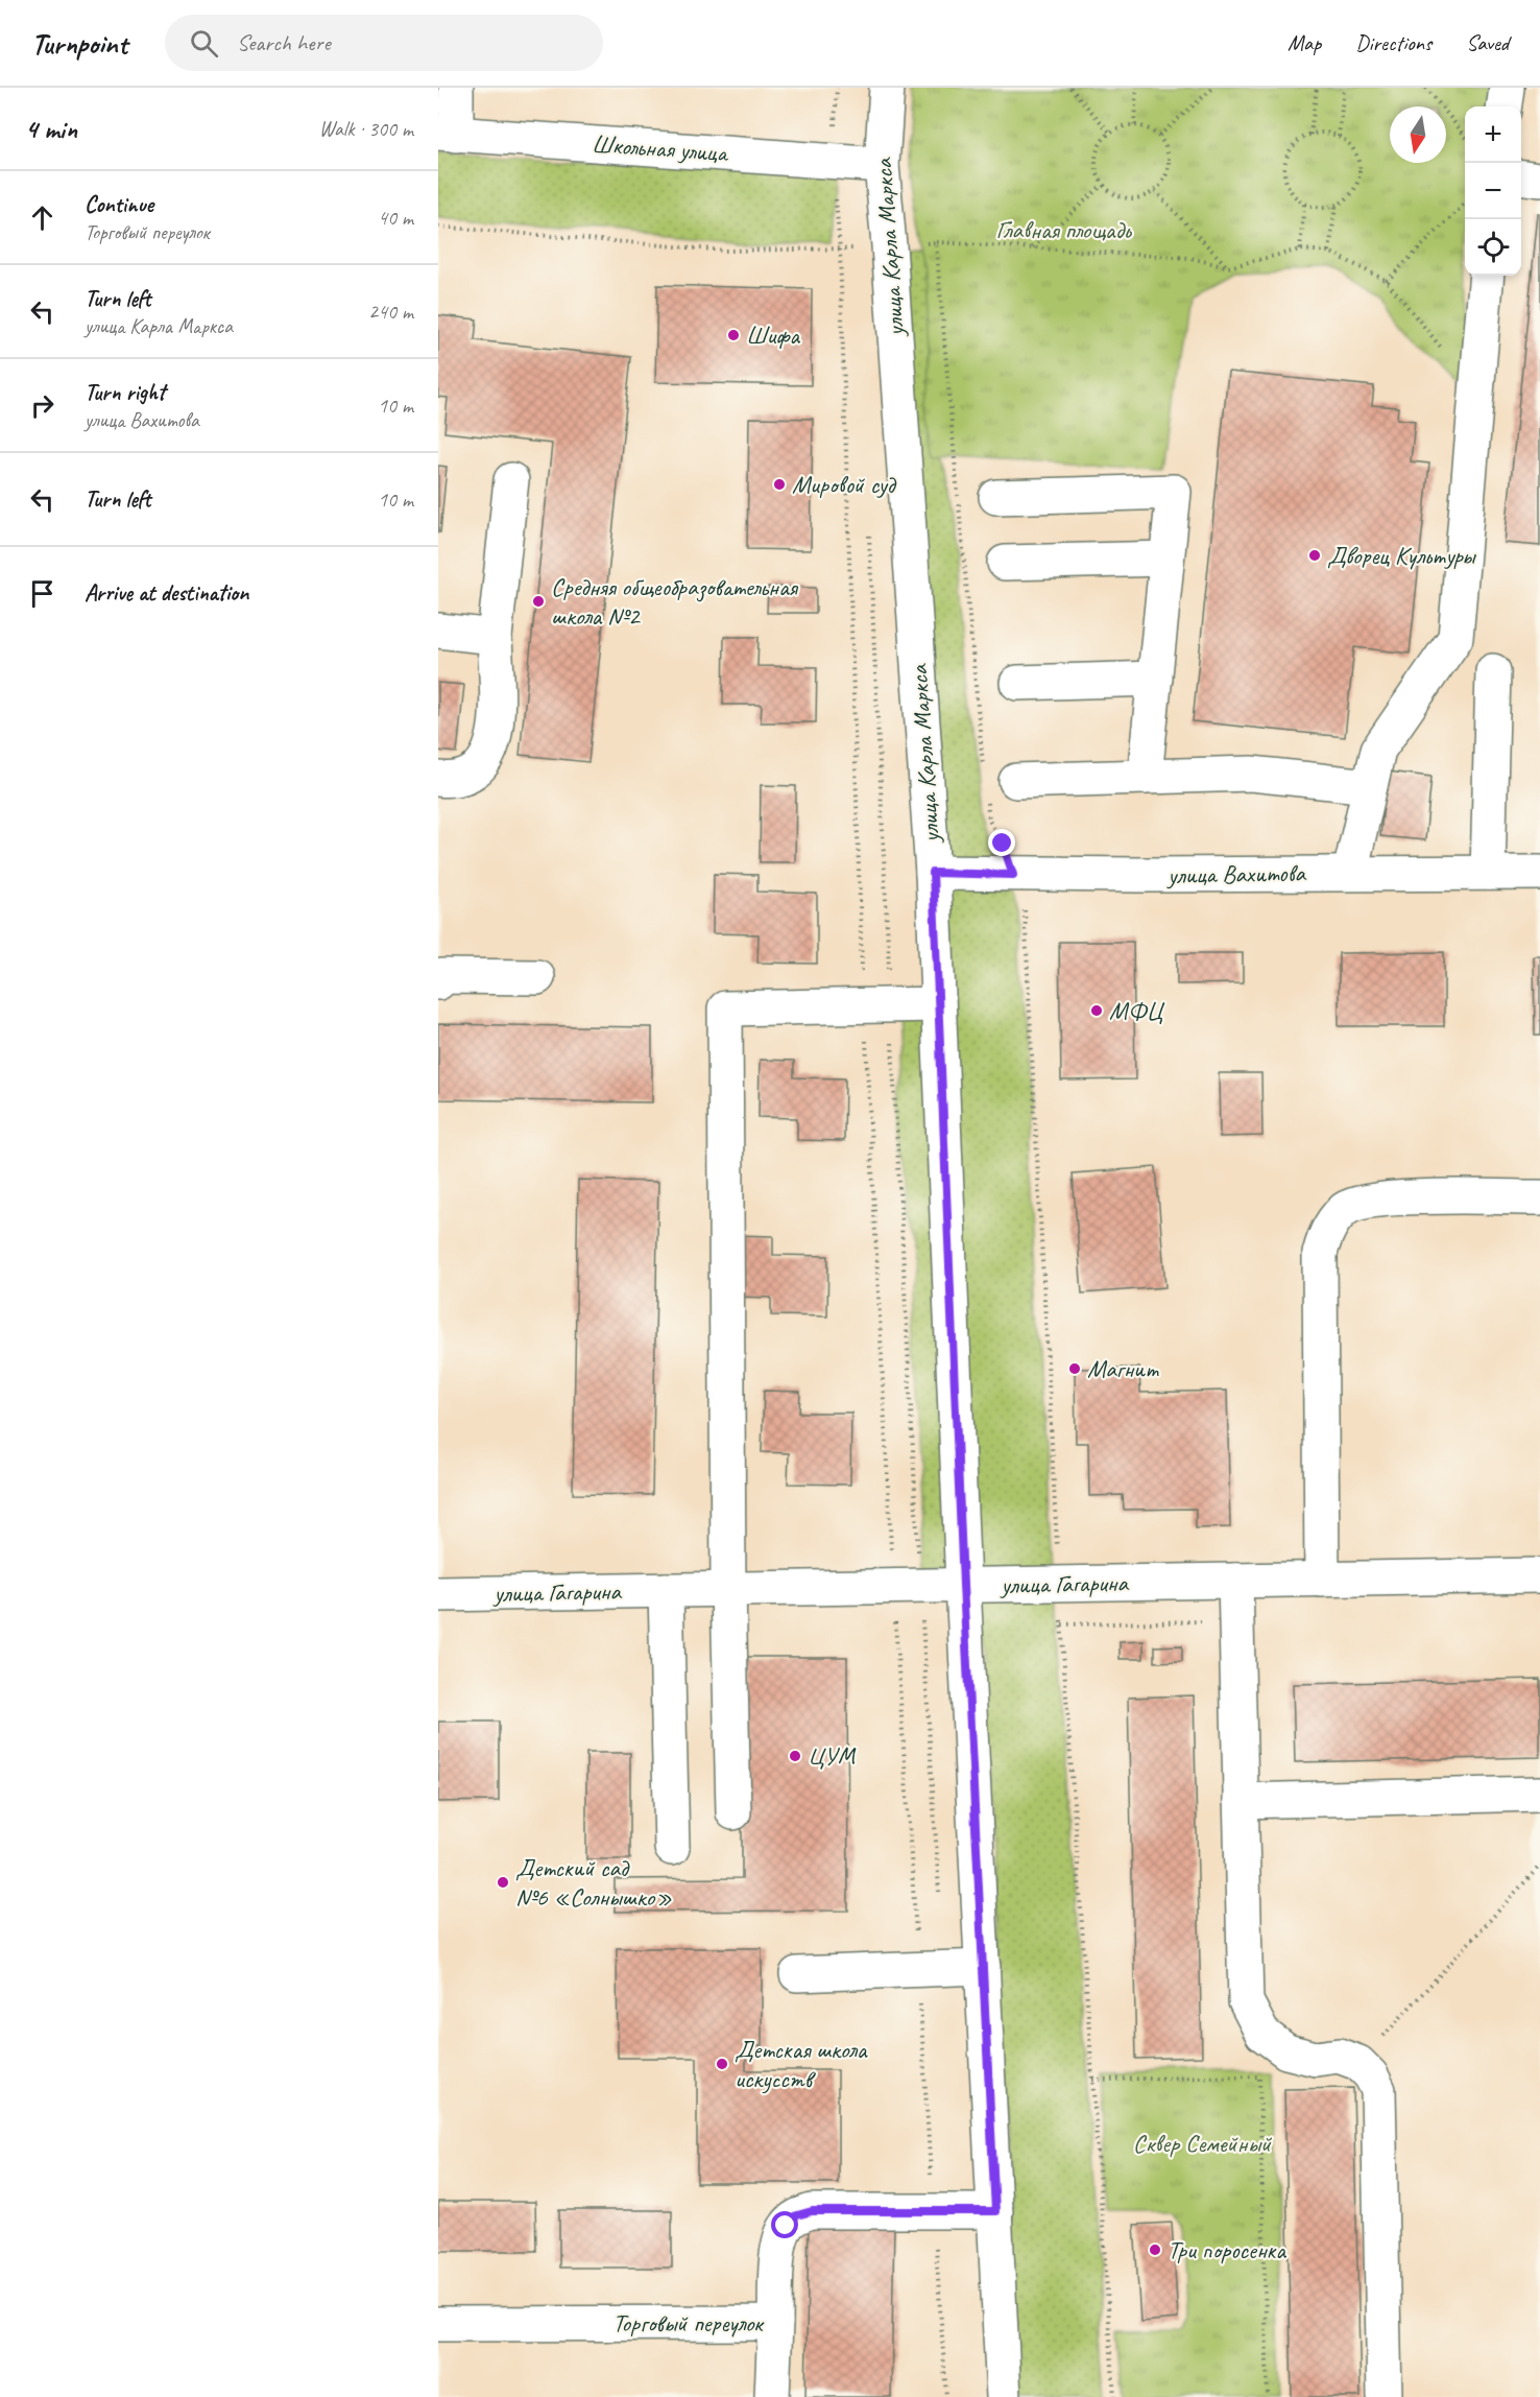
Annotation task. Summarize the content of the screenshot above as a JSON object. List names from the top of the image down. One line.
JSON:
{"streets":{"street":["Школьная улица","улица Карла Маркса","улица Вахитова","улица Гагарина","Торговый переулок"]},"crossings":[["Школьная улица","улица Карла Маркса"],["улица Карла Маркса","улица Вахитова"],["улица Карла Маркса","улица Гагарина"],["улица Карла Маркса","Торговый переулок"]],"parks":["Главная площадь","Сквер Семейный"],"places":["Шифа","Мировой суд","Дворец Культуры","Средняя общеобразовательная школа №2","МФЦ","Магнит","ЦУМ","Детский сад №6 «Солнышко»","Детская школа искусств","Три поросенка"],"north":"bottom","page":{"header":"Turnpoint","search":"Search here","nav":["Map","Directions","Saved"],"heading":["4 min","Walk · 300 m"],"map_buttons":["+","−"],"list":[["Continue","Торговый переулок","40 m"],["Turn left","улица Карла Маркса","240 m"],["Turn right","улица Вахитова","10 m"],["Turn left","10 m"],"Arrive at destination"]}}
